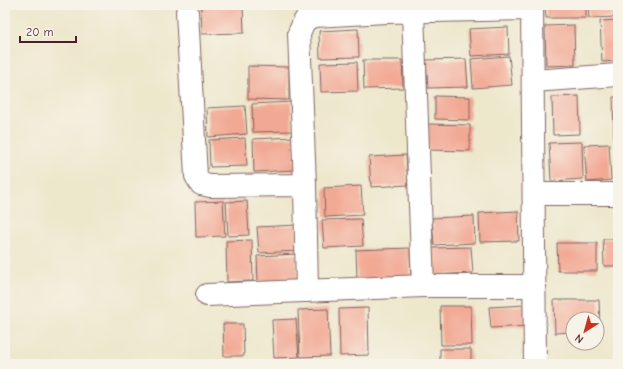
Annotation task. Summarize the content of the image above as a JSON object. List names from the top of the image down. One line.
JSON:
{"scale_bar":"20 m","north":"bottom left"}
